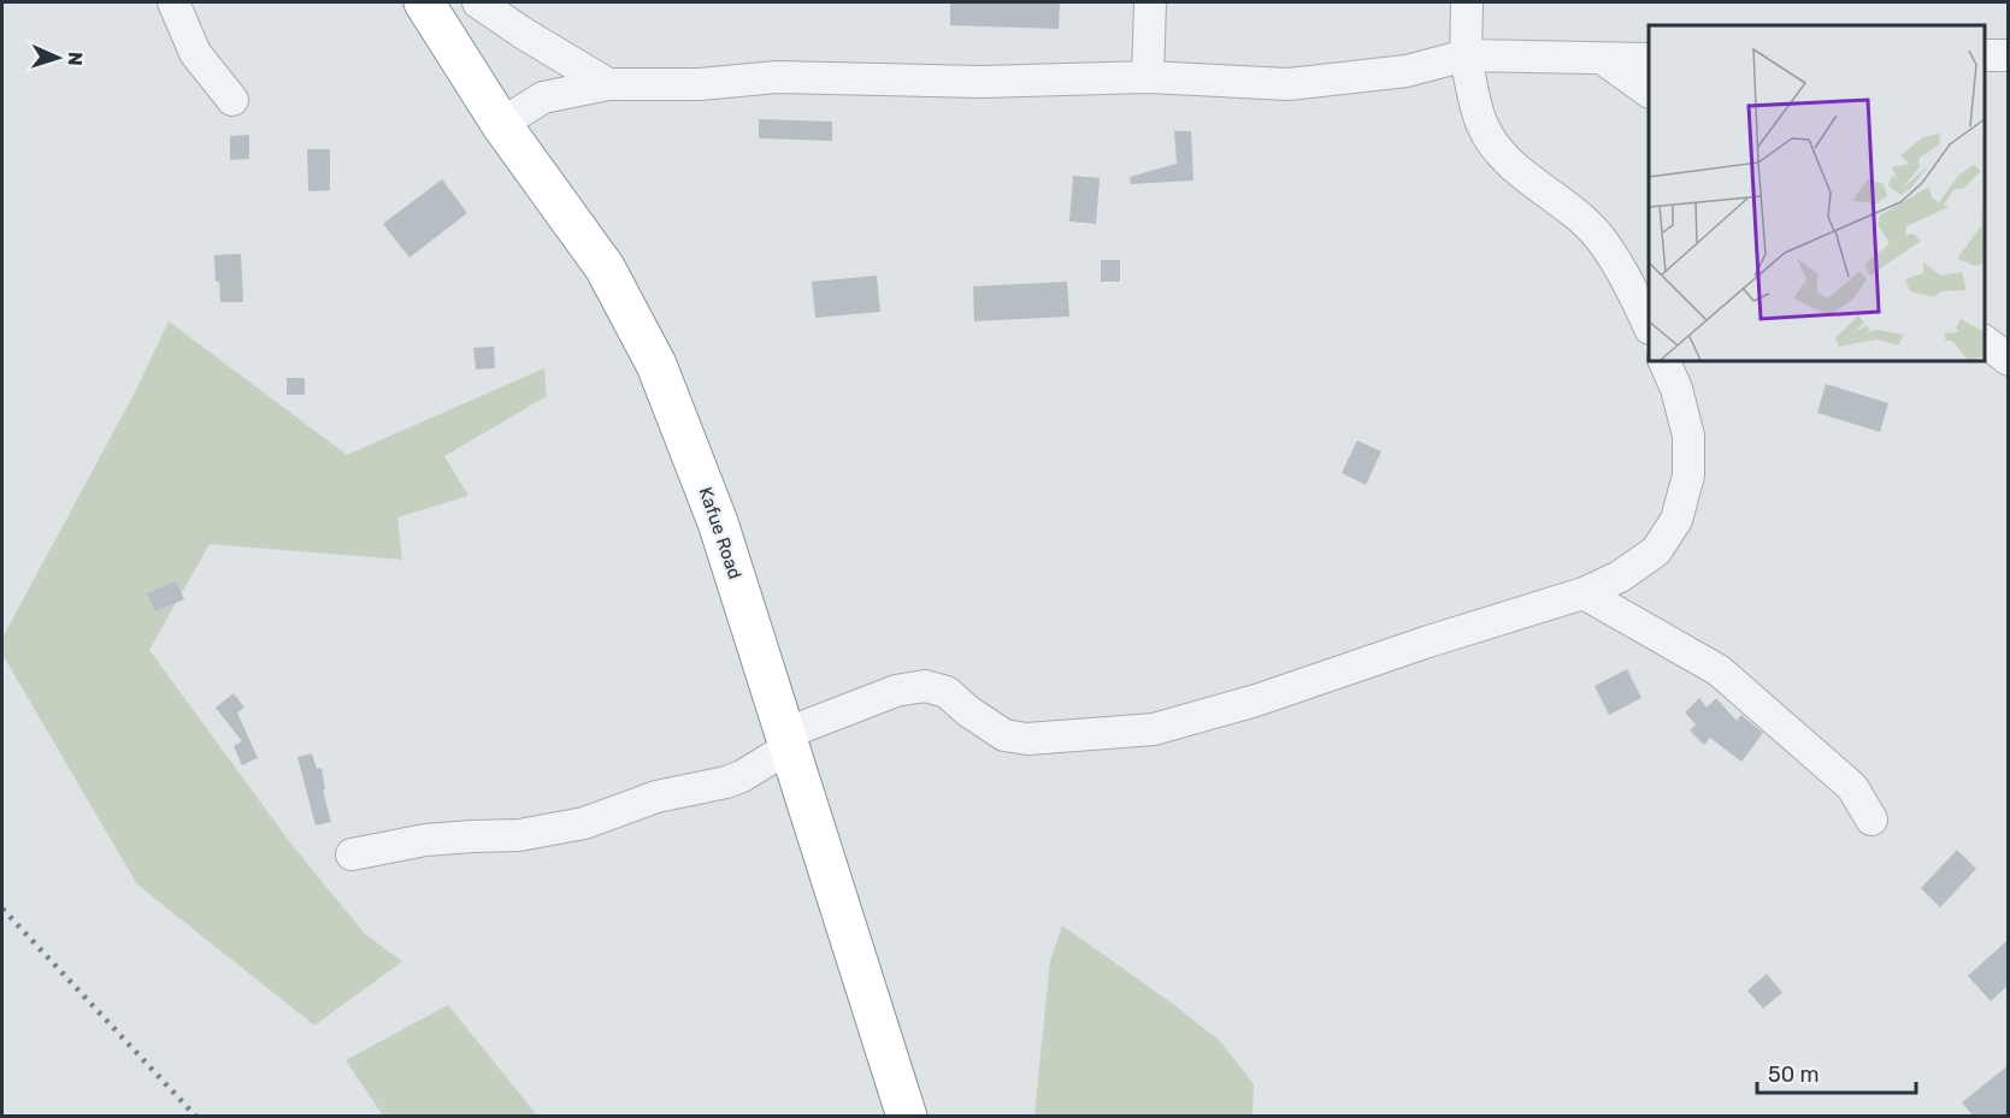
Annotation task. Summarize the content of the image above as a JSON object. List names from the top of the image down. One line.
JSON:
{"streets":{"highway":["Kafue Road"]},"scale_bar":"50 m","north":"right"}
